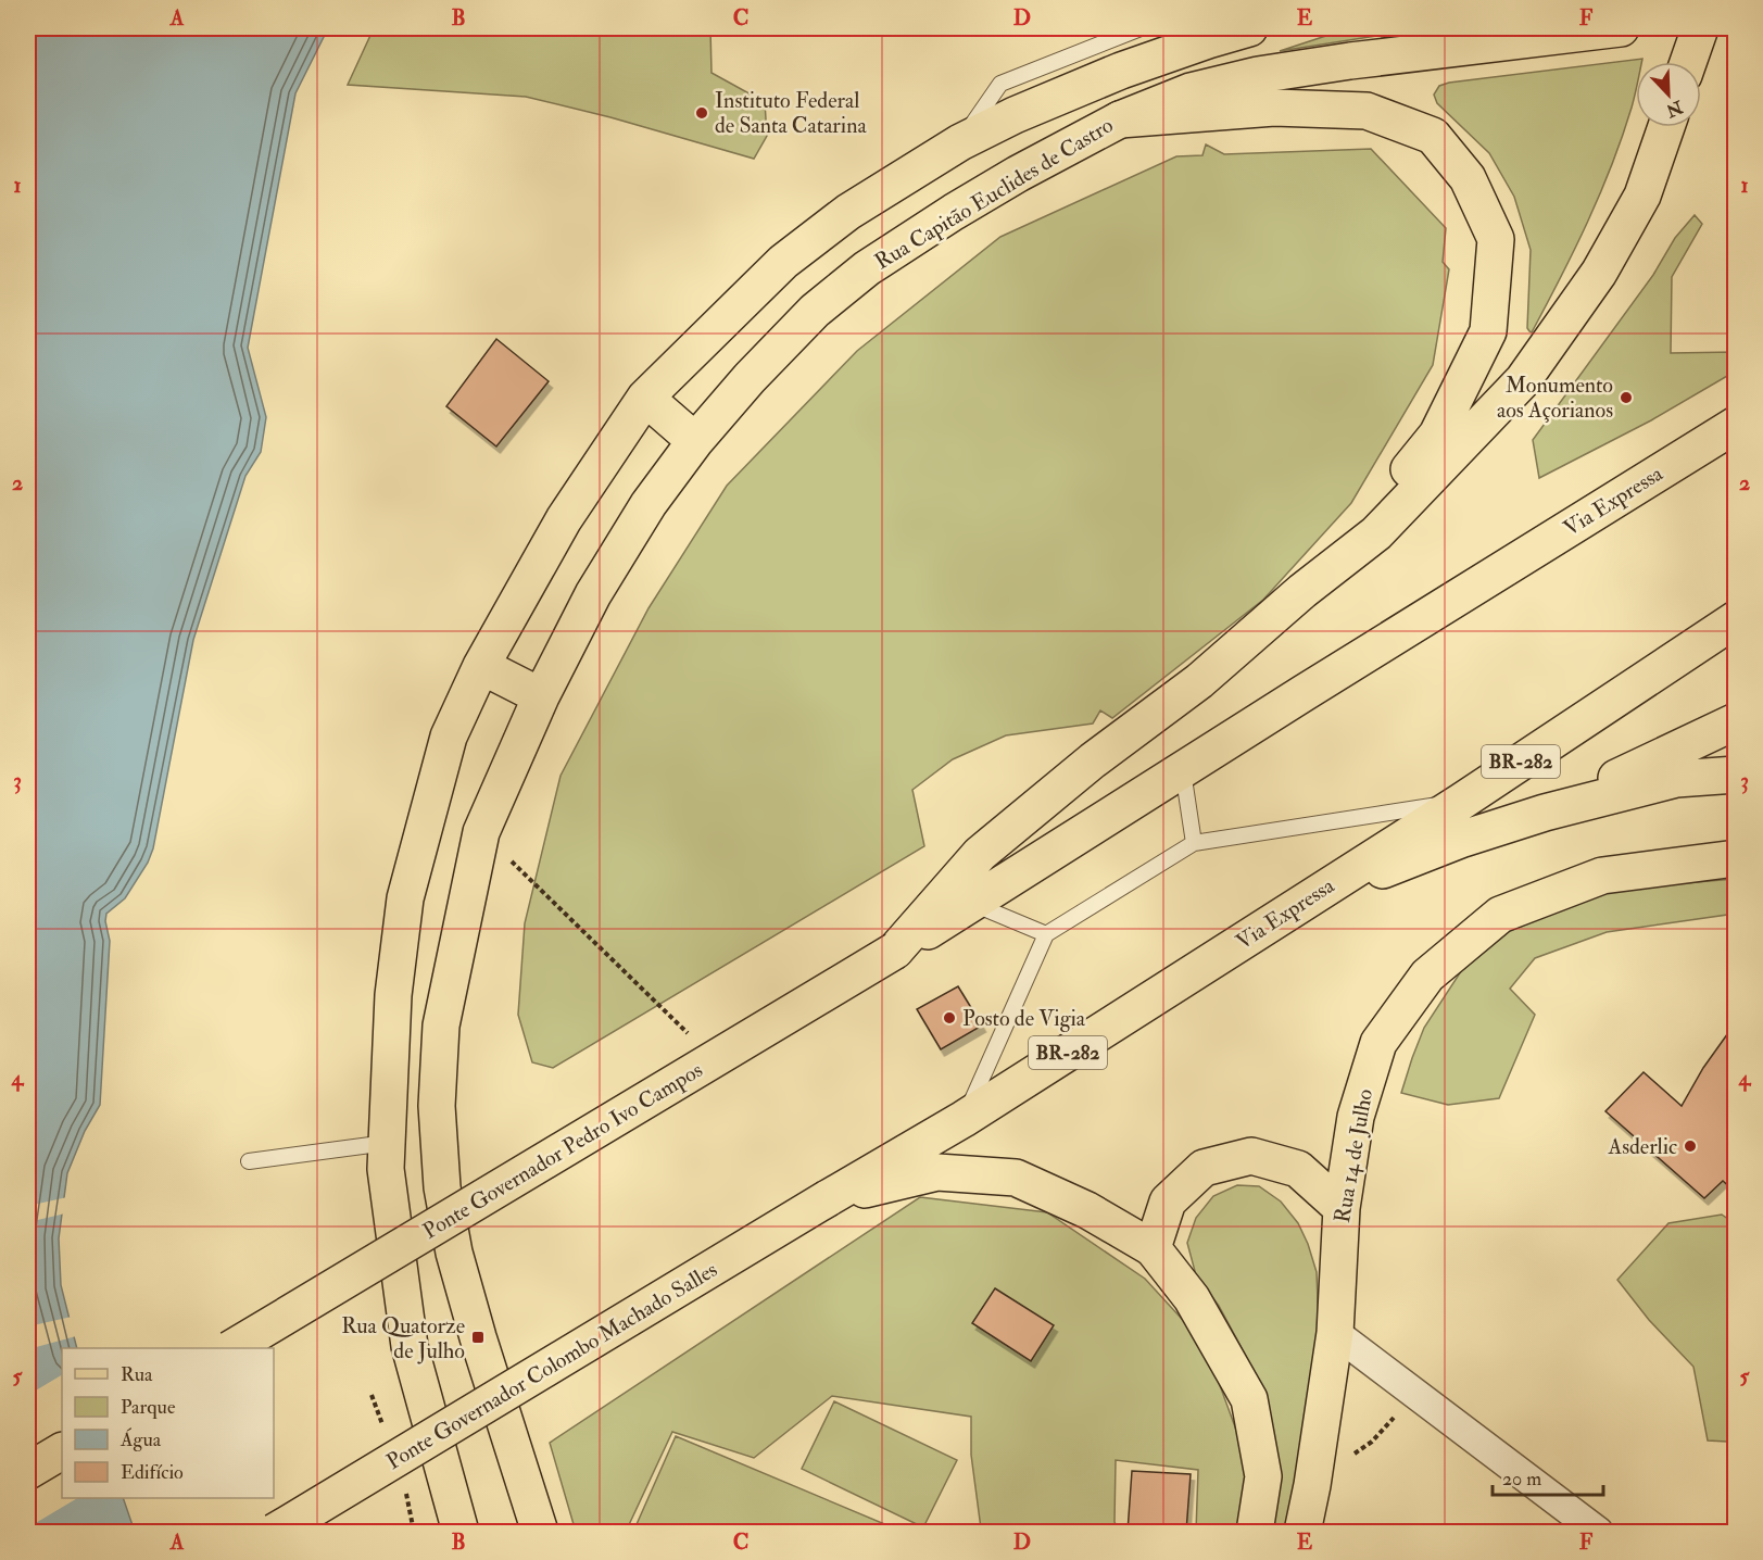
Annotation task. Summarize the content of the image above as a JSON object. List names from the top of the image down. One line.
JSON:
{"streets":{"main road":["Rua Capitão Euclides de Castro","Via Expressa","BR-282","Ponte Governador Pedro Ivo Campos","Rua 14 de Julho","Ponte Governador Colombo Machado Salles"]},"crossings":[["Via Expressa","Ponte Governador Pedro Ivo Campos"],["Via Expressa","Ponte Governador Colombo Machado Salles"]],"places":{"other":["Instituto Federal de Santa Catarina","Monumento aos Açorianos","Posto de Vigia","Asderlic"],"transit":["Rua Quatorze de Julho"]},"legend":["Rua","Parque","Água","Edifício"],"scale_bar":"20 m","north":"bottom right","grid":{"columns":["A","B","C","D","E","F"],"rows":["1","2","3","4","5"]}}
